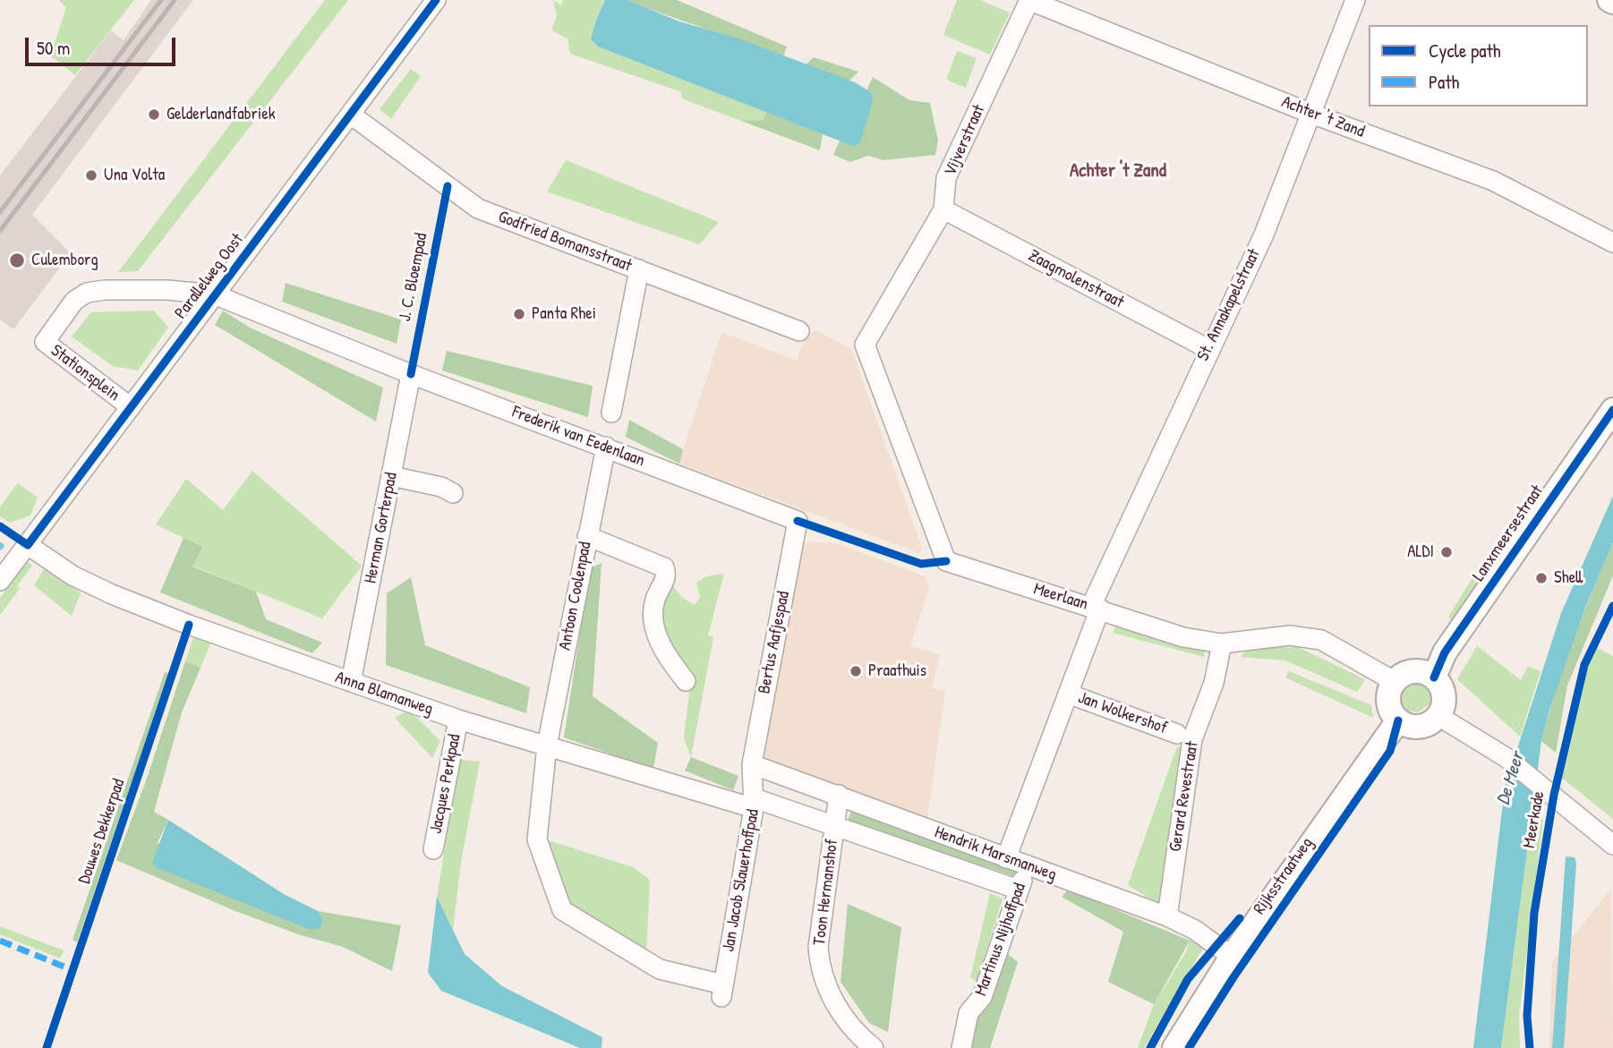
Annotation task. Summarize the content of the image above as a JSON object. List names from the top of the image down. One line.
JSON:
{"streets":{"street":["Achter 't Zand","Vijverstraat","Godfried Bomansstraat","Parallelweg Oost","Zaagmolenstraat","St. Annakapelstraat","Stationsplein","Frederik van Eedenlaan","Herman Gorterpad","Lanxmeersestraat","Antoon Coolenpad","Meerlaan","Bertus Aafjespad","Anna Blamanweg","Jan Wolkershof","Jacques Perkpad","Gerard Revestraat","Hendrik Marsmanweg","Rijksstraatweg","Jan Jacob Slauerhoffpad","Toon Hermanshof","Martinus Nijhoffpad"],"cycle path":["J. C. Bloempad","Meerkade","Douwes Dekkerpad"]},"crossings":[["Achter 't Zand","Vijverstraat"],["Achter 't Zand","St. Annakapelstraat"],["Vijverstraat","Zaagmolenstraat"],["Vijverstraat","Meerlaan"],["Godfried Bomansstraat","Parallelweg Oost"],["Parallelweg Oost","Stationsplein"],["Parallelweg Oost","Frederik van Eedenlaan"],["Parallelweg Oost","Anna Blamanweg"],["Zaagmolenstraat","St. Annakapelstraat"],["St. Annakapelstraat","Meerlaan"],["St. Annakapelstraat","Jan Wolkershof"],["St. Annakapelstraat","Hendrik Marsmanweg"],["Stationsplein","Frederik van Eedenlaan"],["Frederik van Eedenlaan","Herman Gorterpad"],["Frederik van Eedenlaan","Antoon Coolenpad"],["Frederik van Eedenlaan","Bertus Aafjespad"],["Herman Gorterpad","Anna Blamanweg"],["Lanxmeersestraat","Meerlaan"],["Lanxmeersestraat","Rijksstraatweg"],["Antoon Coolenpad","Anna Blamanweg"],["Antoon Coolenpad","Jan Jacob Slauerhoffpad"],["Meerlaan","Gerard Revestraat"],["Meerlaan","Rijksstraatweg"],["Bertus Aafjespad","Hendrik Marsmanweg"],["Bertus Aafjespad","Jan Jacob Slauerhoffpad"],["Anna Blamanweg","Jacques Perkpad"],["Anna Blamanweg","Hendrik Marsmanweg"],["Anna Blamanweg","Jan Jacob Slauerhoffpad"],["Gerard Revestraat","Hendrik Marsmanweg"],["Hendrik Marsmanweg","Rijksstraatweg"],["Hendrik Marsmanweg","Jan Jacob Slauerhoffpad"],["Hendrik Marsmanweg","Toon Hermanshof"],["Hendrik Marsmanweg","Martinus Nijhoffpad"]],"districts":["Achter 't Zand"],"water":["De Meer"],"places":["Gelderlandfabriek","Una Volta","Culemborg","Panta Rhei","ALDI","Shell","Praathuis"],"legend":["Cycle path","Path"],"scale_bar":"50 m"}
